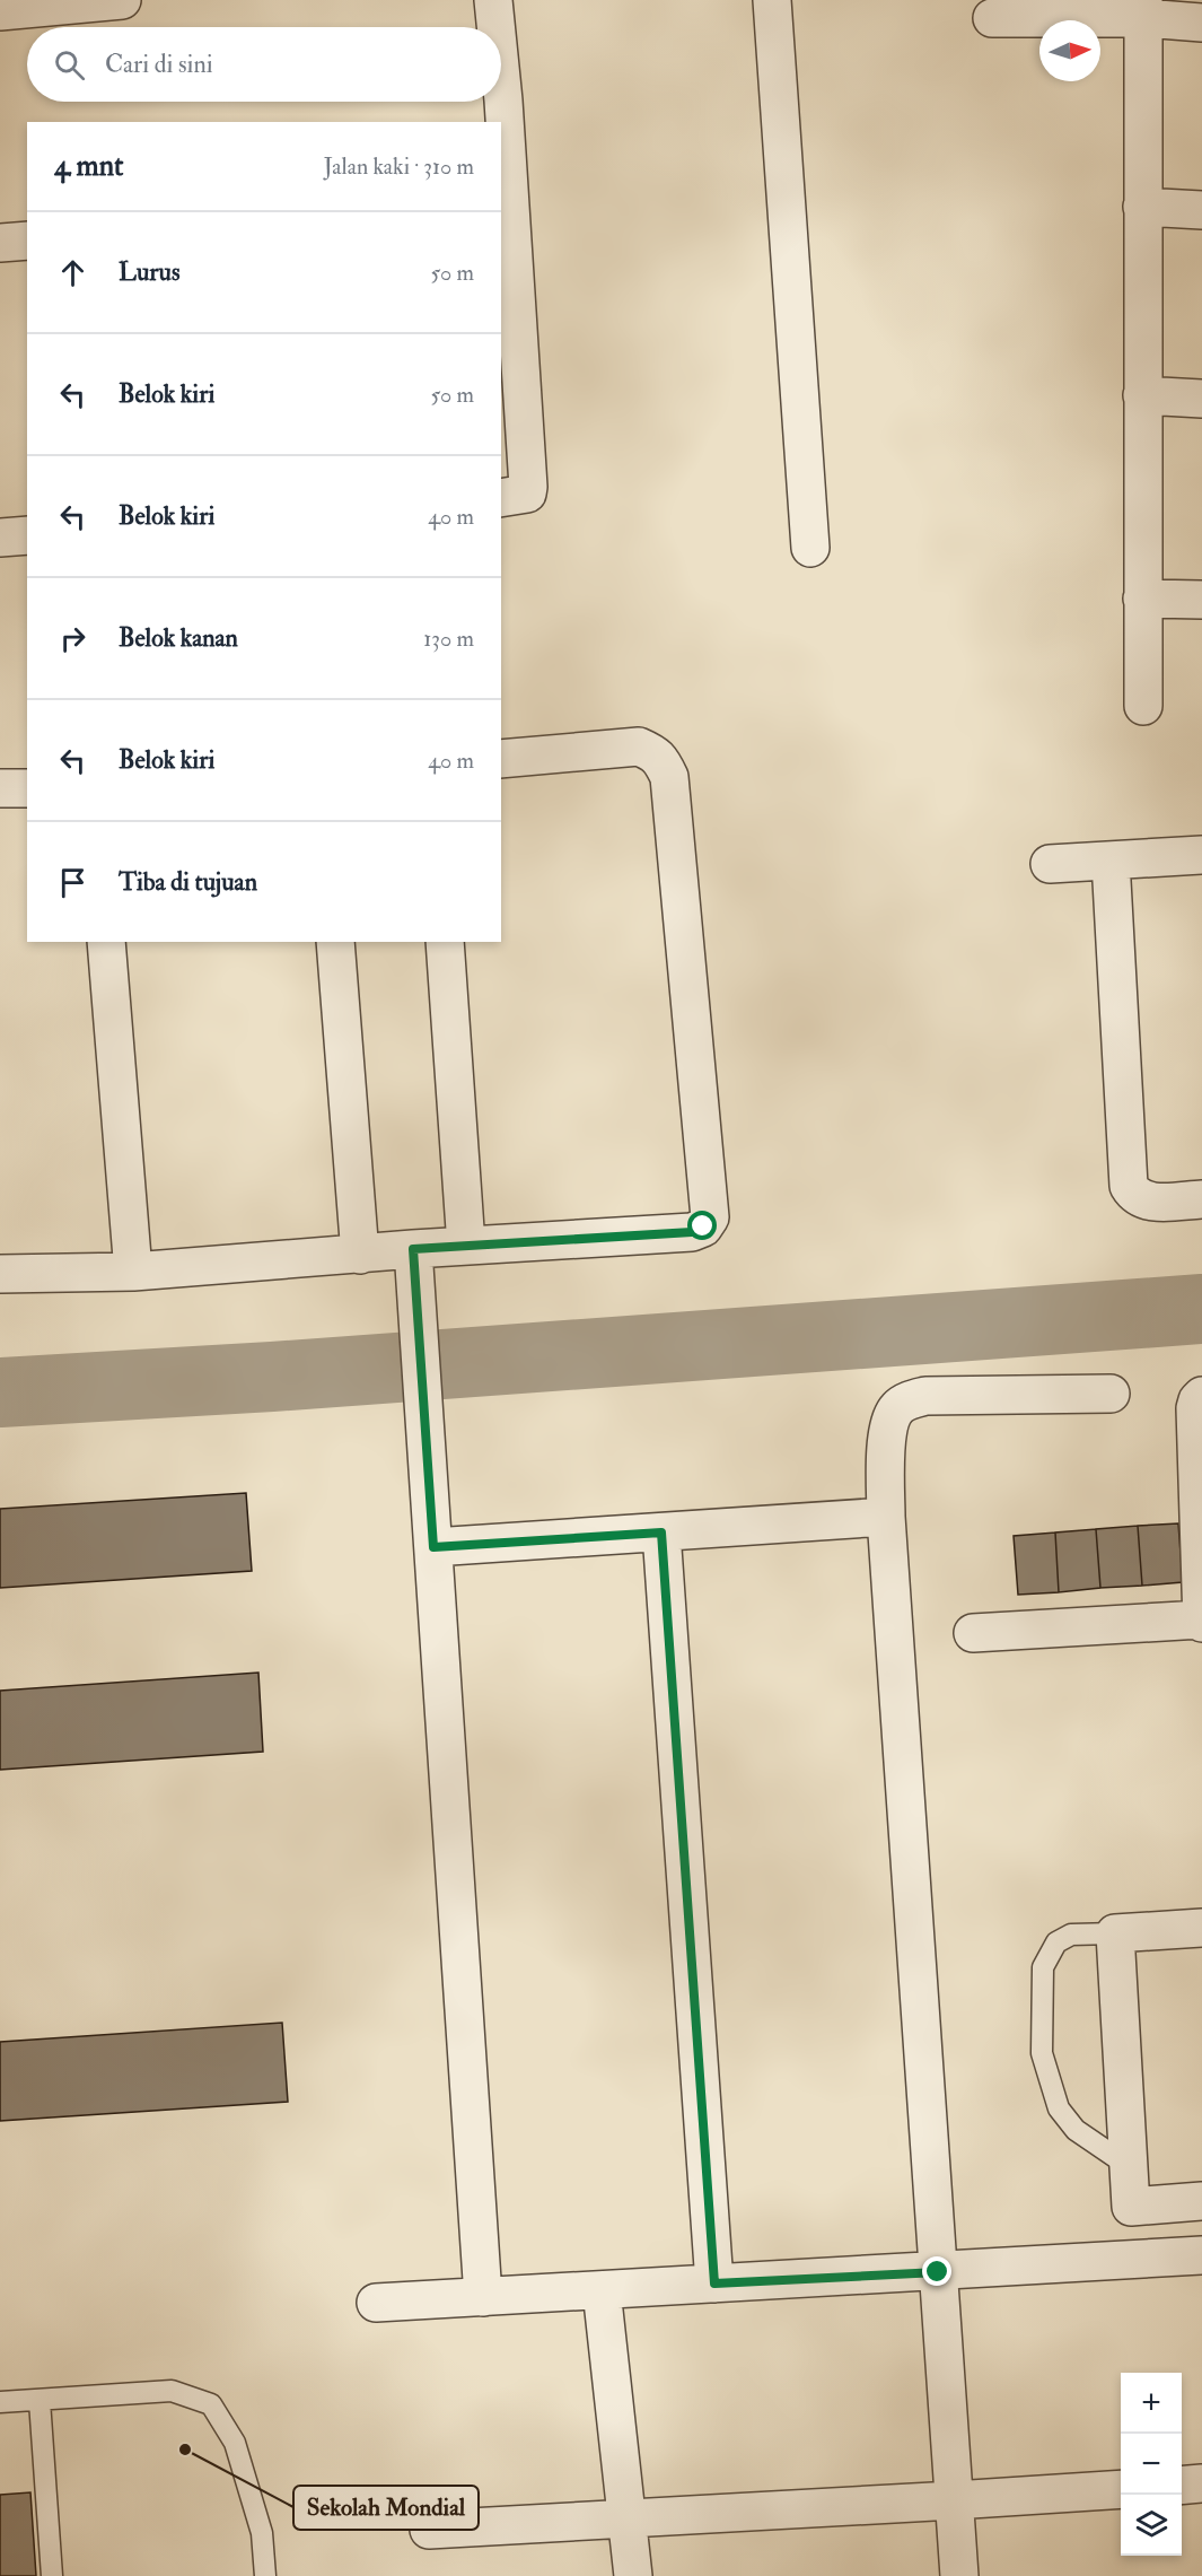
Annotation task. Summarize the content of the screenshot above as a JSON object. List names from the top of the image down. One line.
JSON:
{"places":["Sekolah Mondial"],"north":"right","page":{"search":"Cari di sini","heading":["4 mnt","Jalan kaki · 310 m"],"list":[["Lurus","50 m"],["Belok kiri","50 m"],["Belok kiri","40 m"],["Belok kanan","130 m"],["Belok kiri","40 m"],"Tiba di tujuan"],"map_buttons":["+","−"]}}
